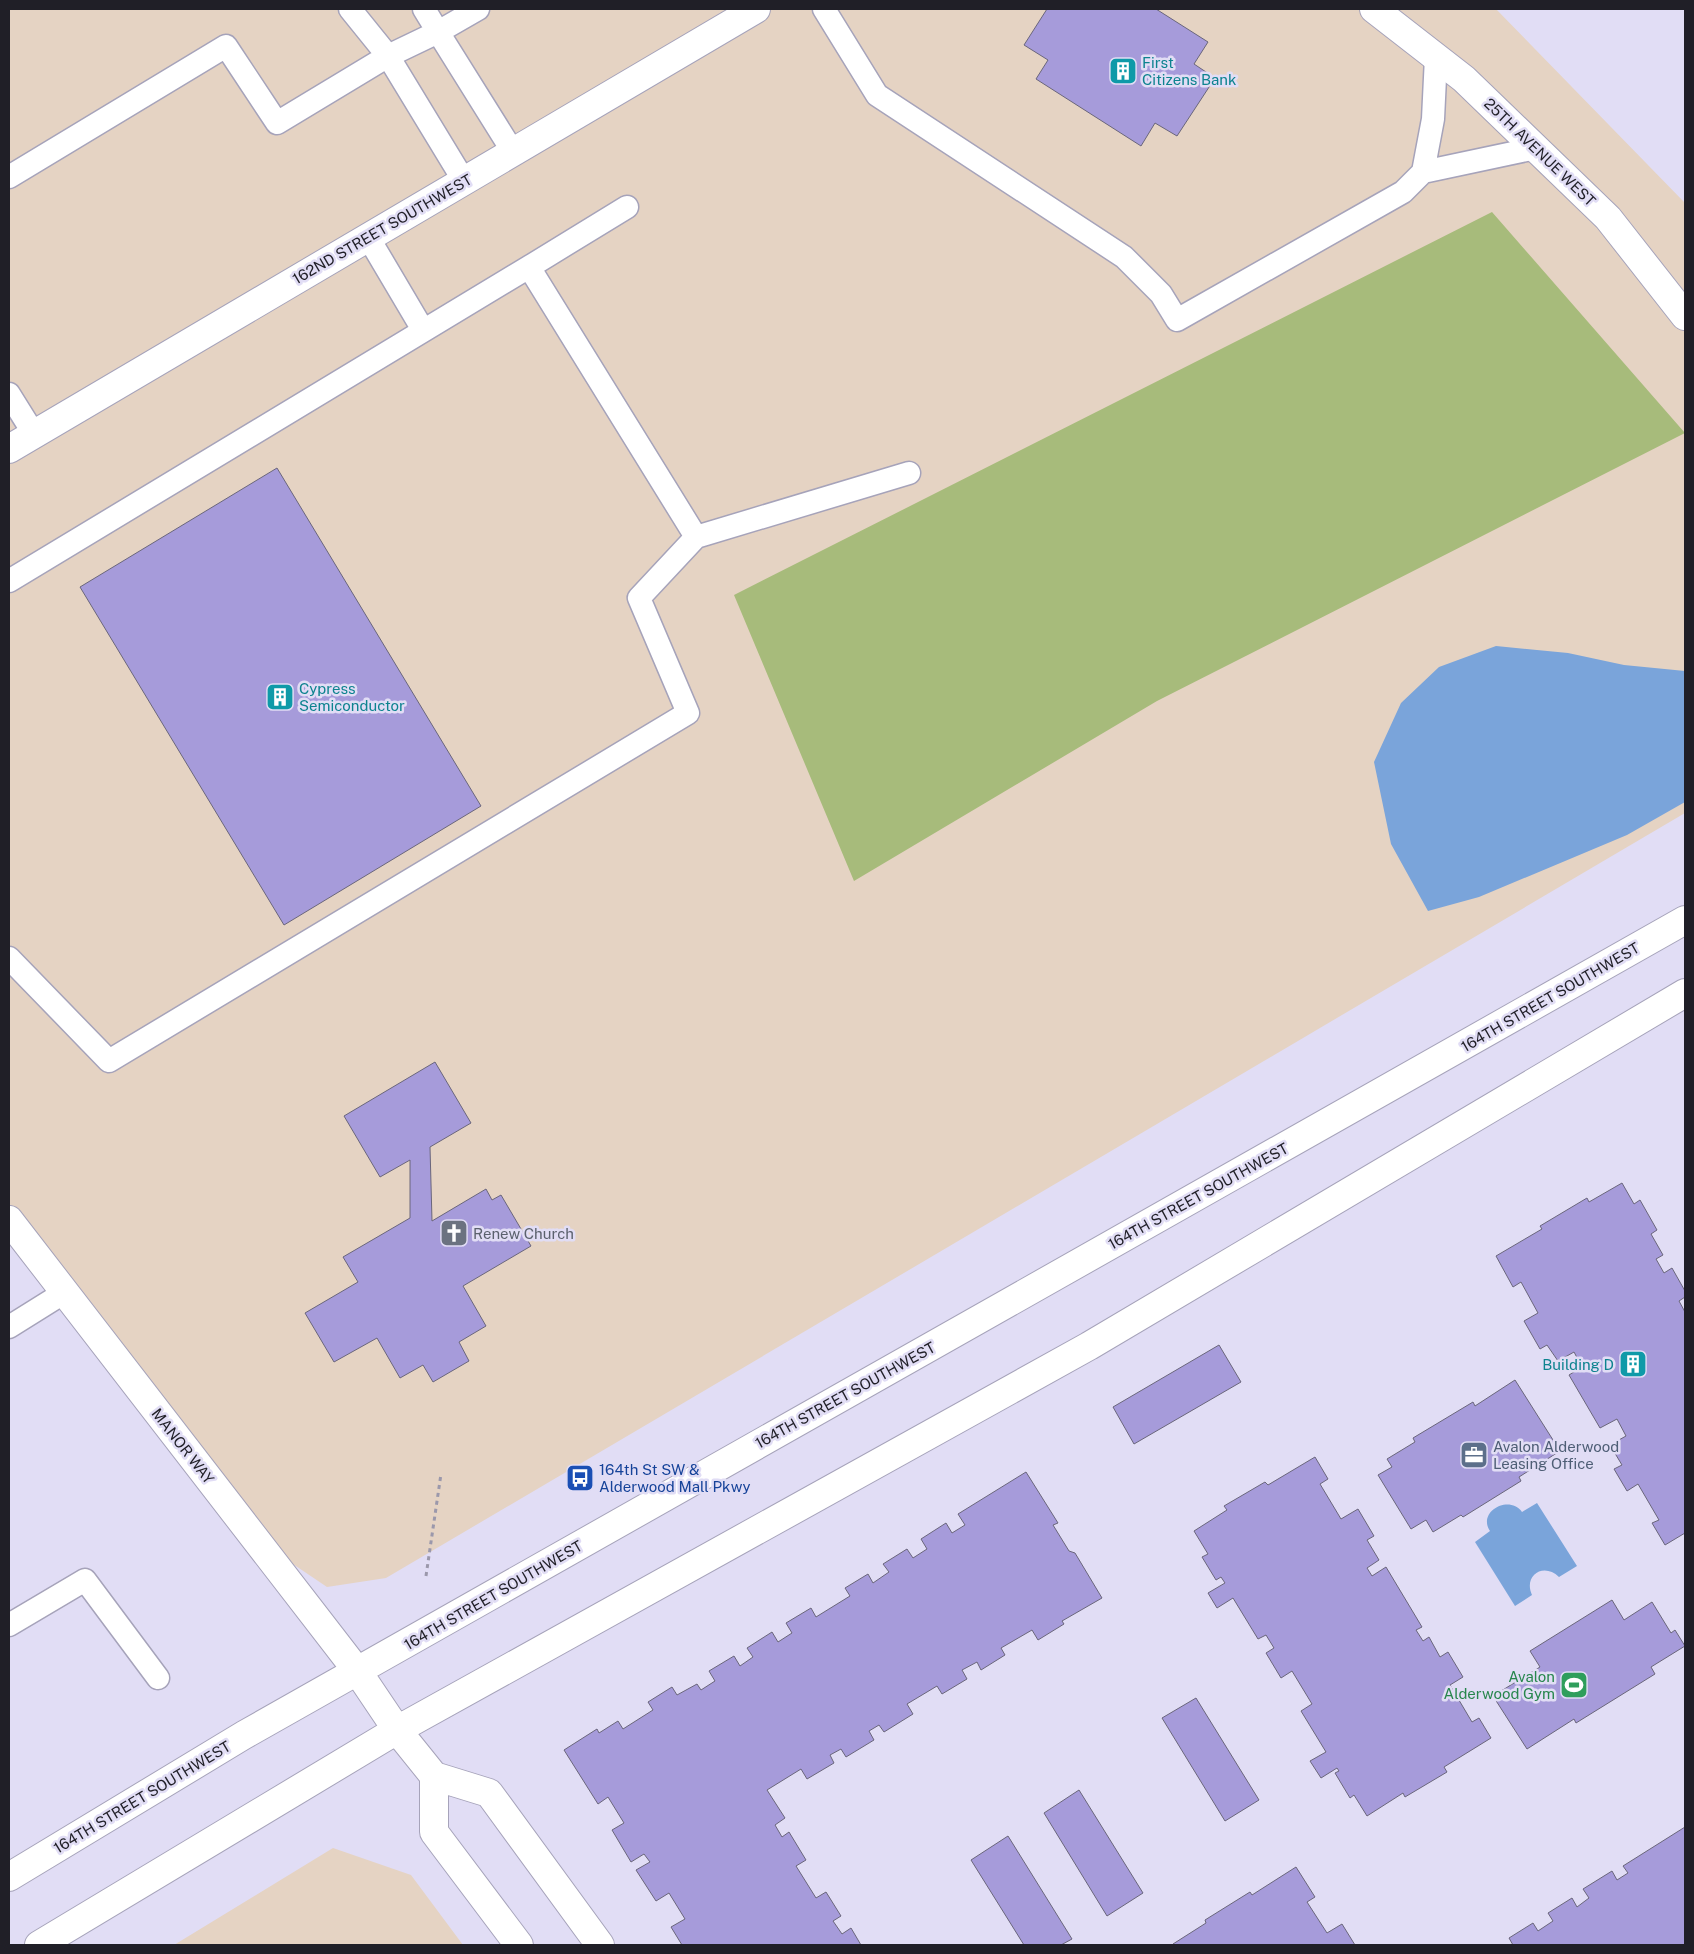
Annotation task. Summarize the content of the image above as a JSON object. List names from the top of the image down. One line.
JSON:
{"streets":{"main road":["25TH AVENUE WEST","162ND STREET SOUTHWEST","164TH STREET SOUTHWEST","MANOR WAY"]},"crossings":[["164TH STREET SOUTHWEST","MANOR WAY"]],"places":{"building":["First Citizens Bank","Cypress Semiconductor","Building D"],"church":["Renew Church"],"office":["Avalon Alderwood Leasing Office"],"bus stop":["164th St SW & Alderwood Mall Pkwy"],"sports":["Avalon Alderwood Gym"]}}
